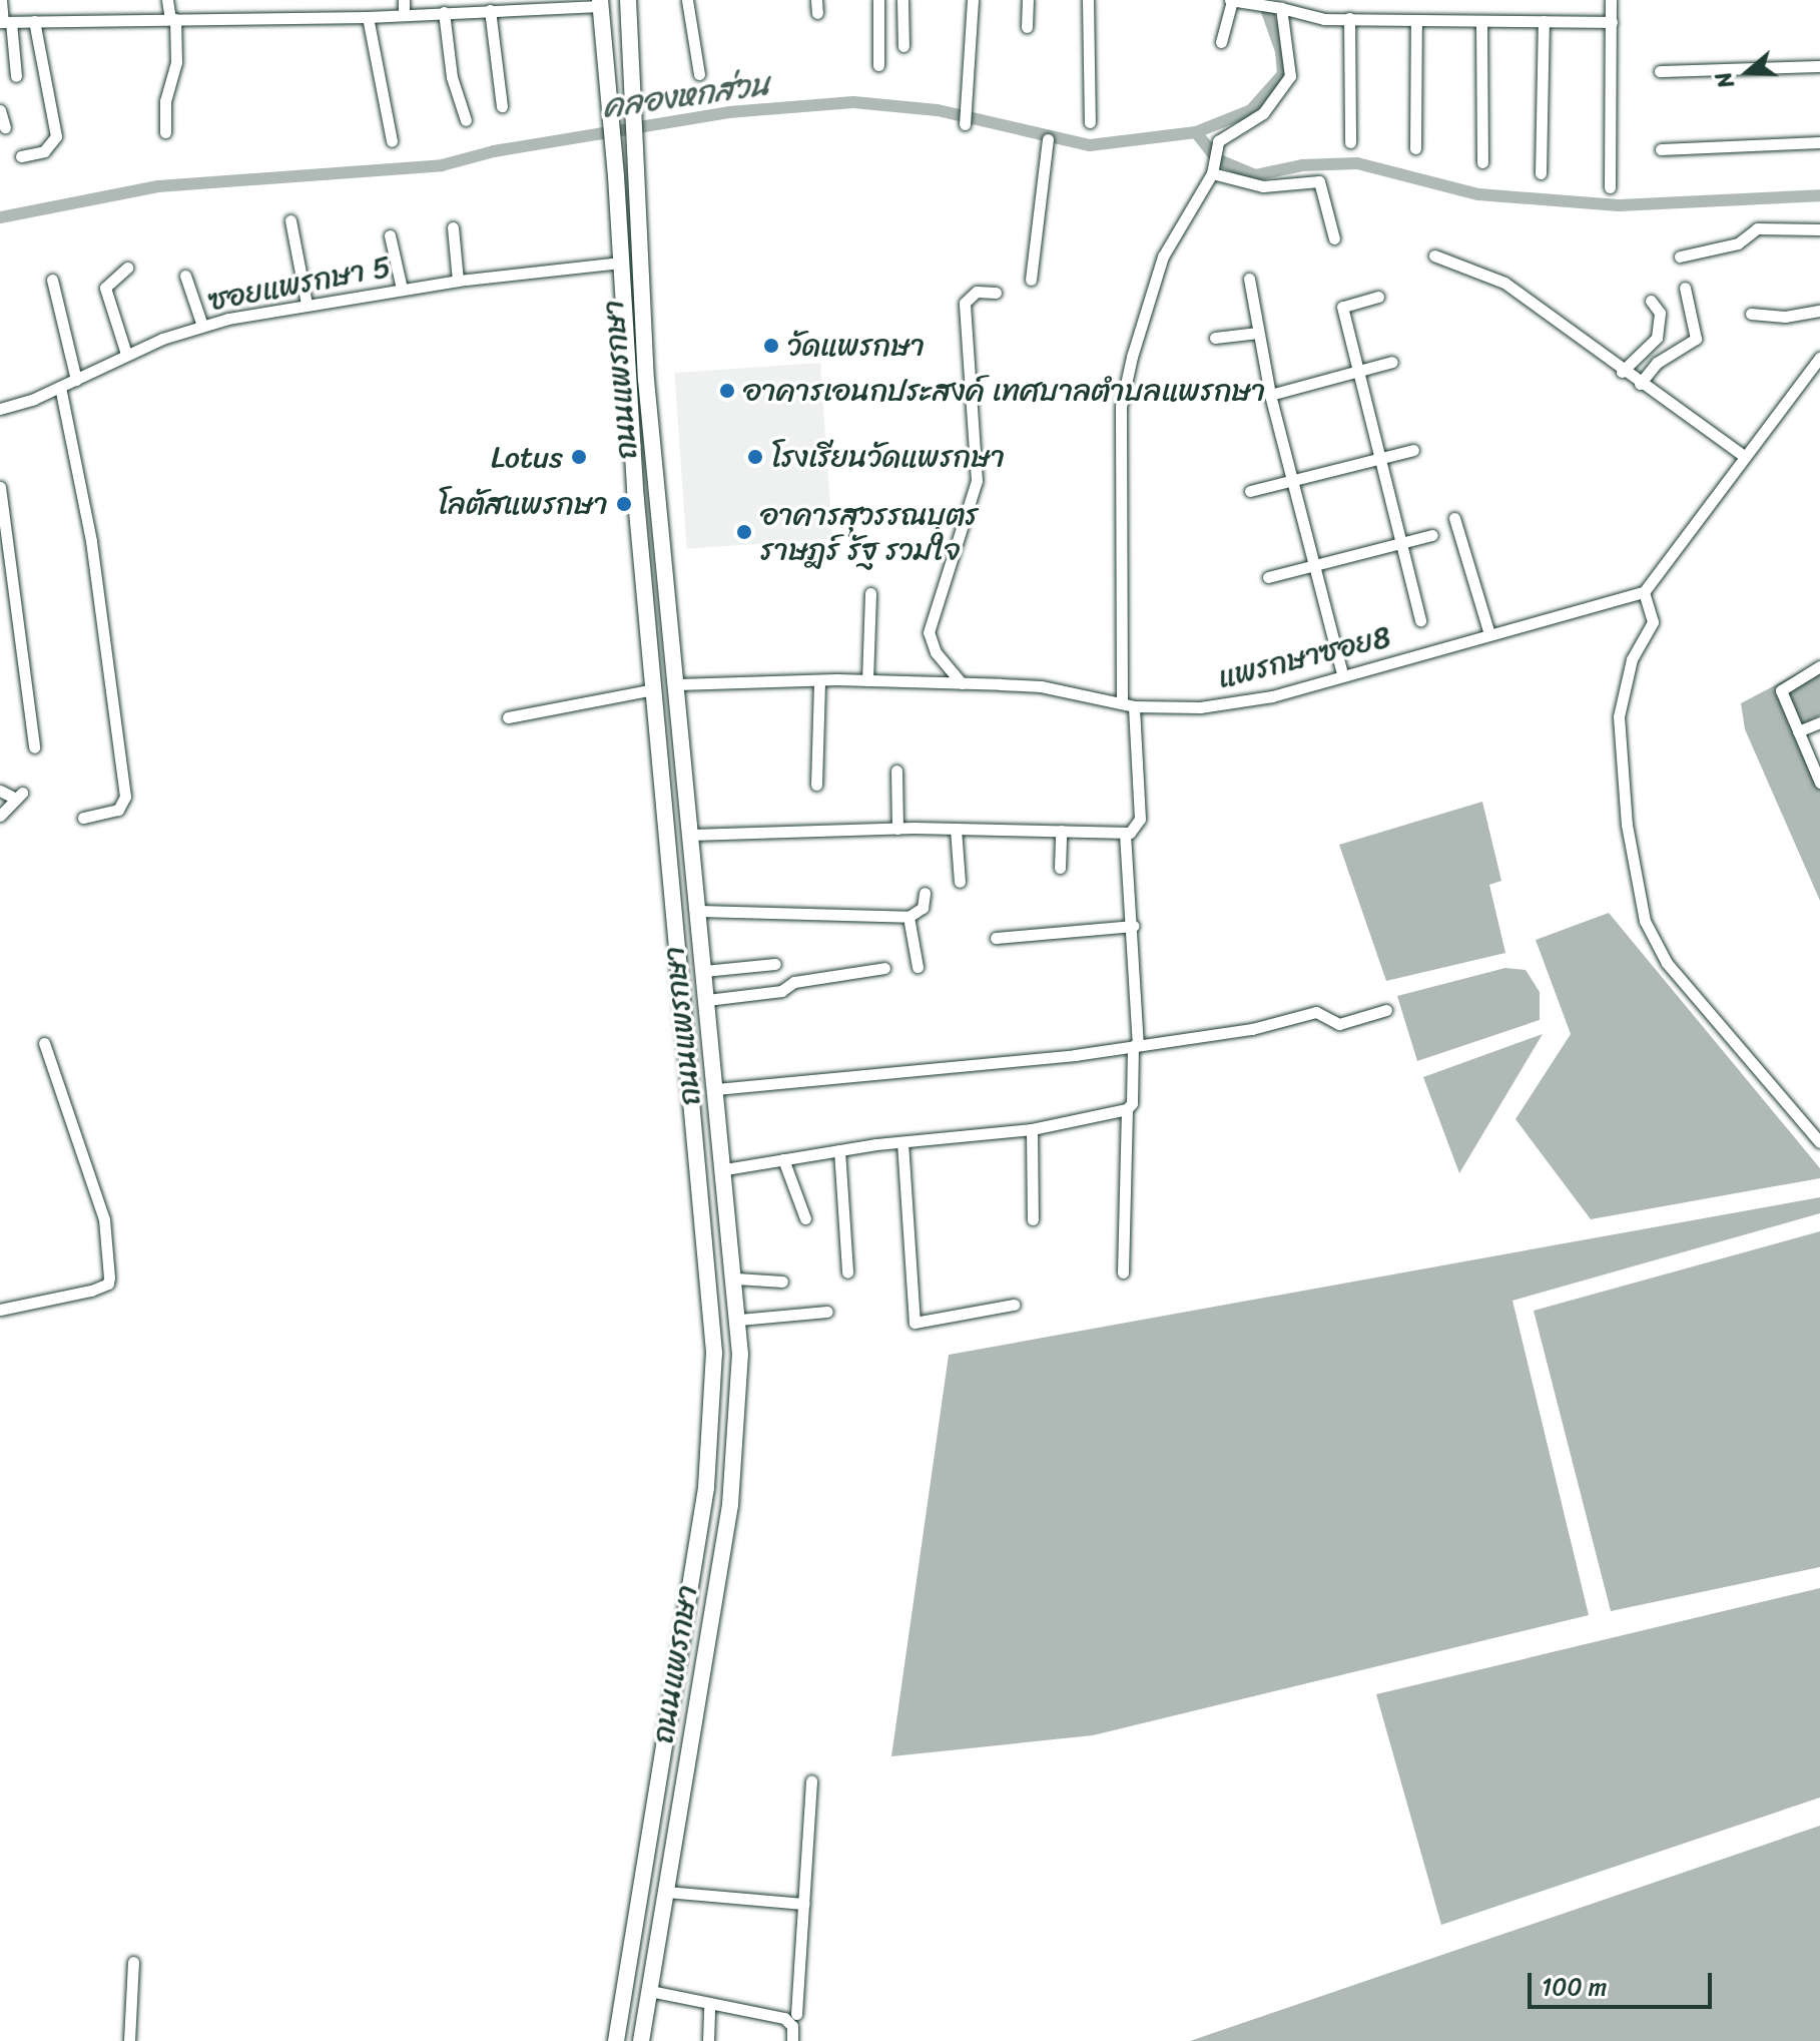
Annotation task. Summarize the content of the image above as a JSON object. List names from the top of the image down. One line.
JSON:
{"streets":{"main road":["ถนนแพรกษา"],"street":["ซอยแพรกษา 5","แพรกษาซอย8"]},"crossings":[["ซอยแพรกษา 5","ถนนแพรกษา"],["ถนนแพรกษา","แพรกษาซอย8"]],"water":["คลองหกส่วน"],"places":["วัดแพรกษา","อาคารเอนกประสงค์ เทศบาลตำบลแพรกษา","Lotus","โรงเรียนวัดแพรกษา","โลตัสแพรกษา","อาคารสุวรรณบุตร ราษฎร์ รัฐ รวมใจ"],"scale_bar":"100 m","north":"left"}
